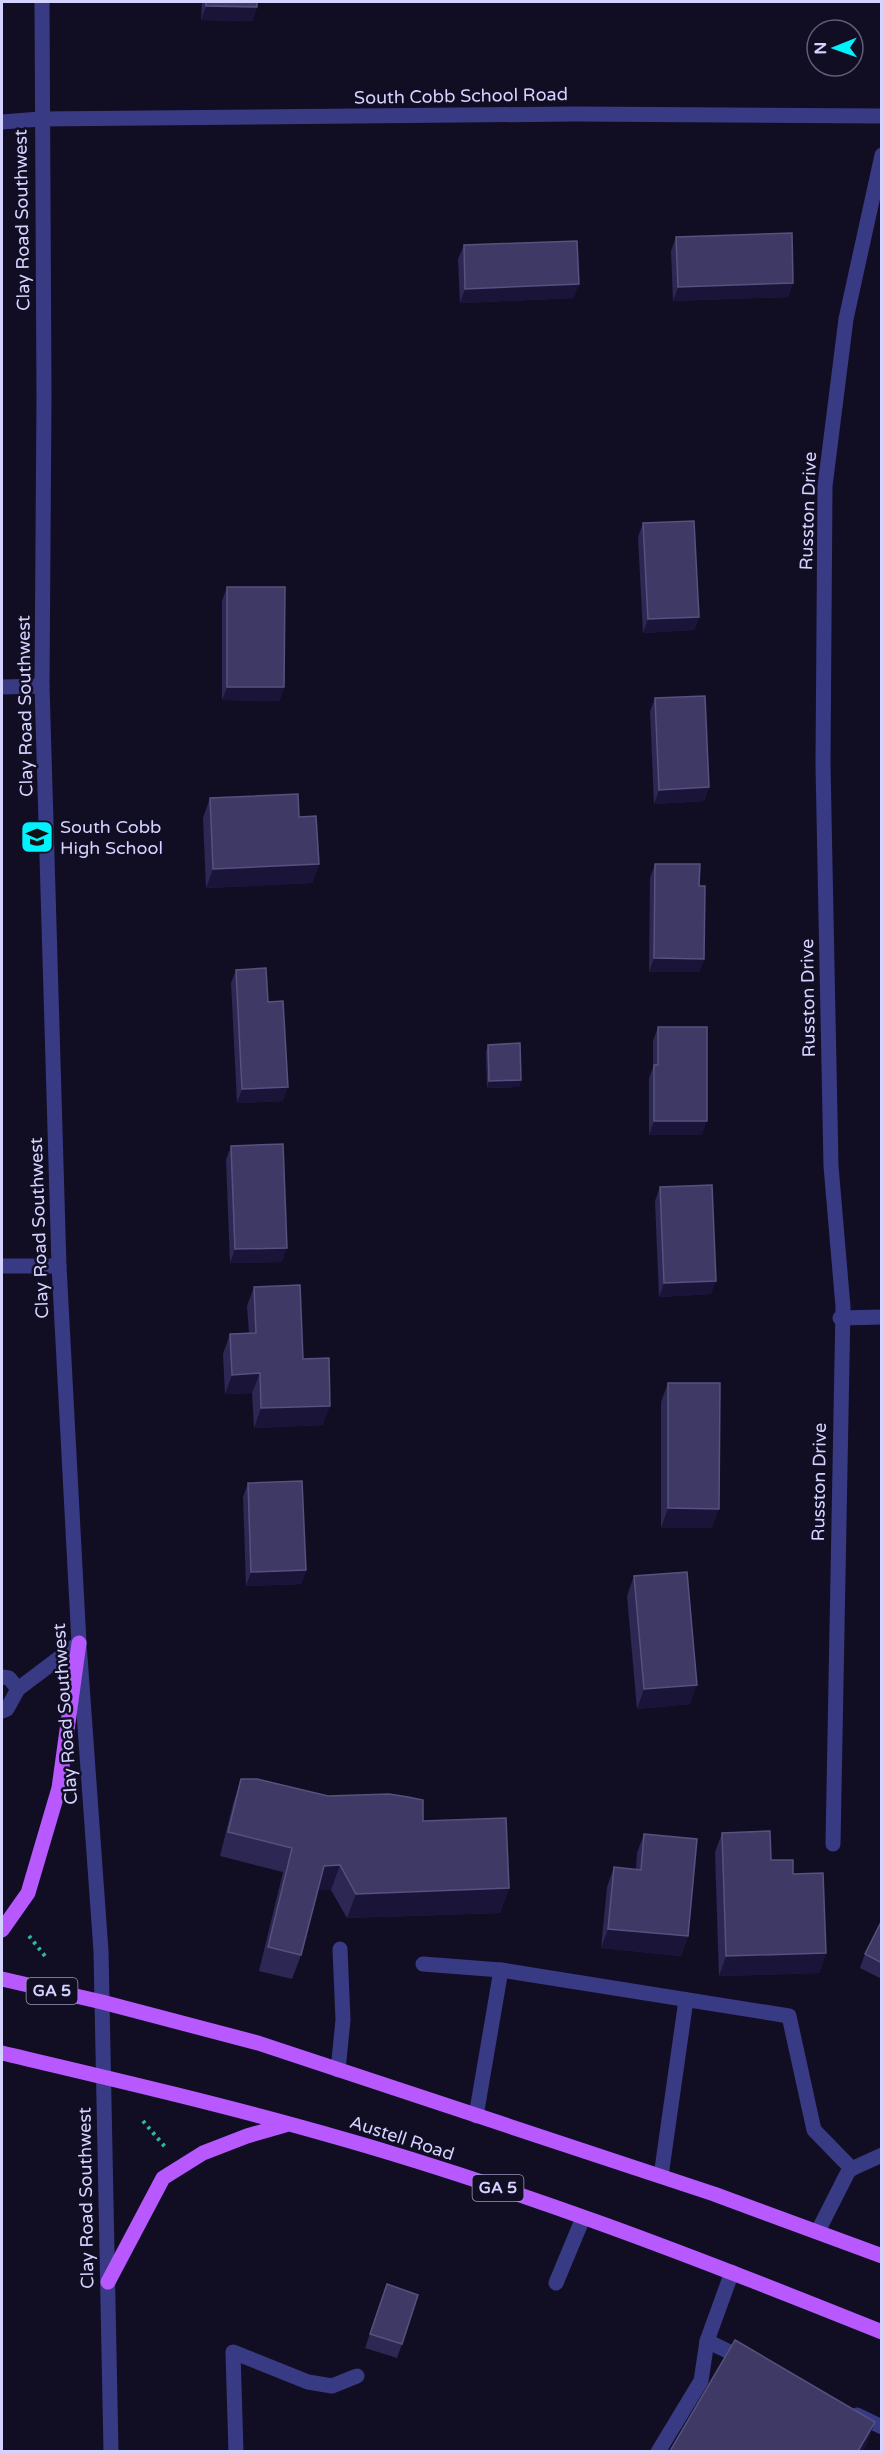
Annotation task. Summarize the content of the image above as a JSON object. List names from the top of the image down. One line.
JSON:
{"streets":{"main road":["GA 5","Austell Road"],"street":["South Cobb School Road","Clay Road Southwest","Russton Drive"]},"crossings":[["South Cobb School Road","Clay Road Southwest"],["Clay Road Southwest","GA 5"],["Clay Road Southwest","Austell Road"]],"places":{"school or university":["South Cobb High School"]},"north":"left"}
